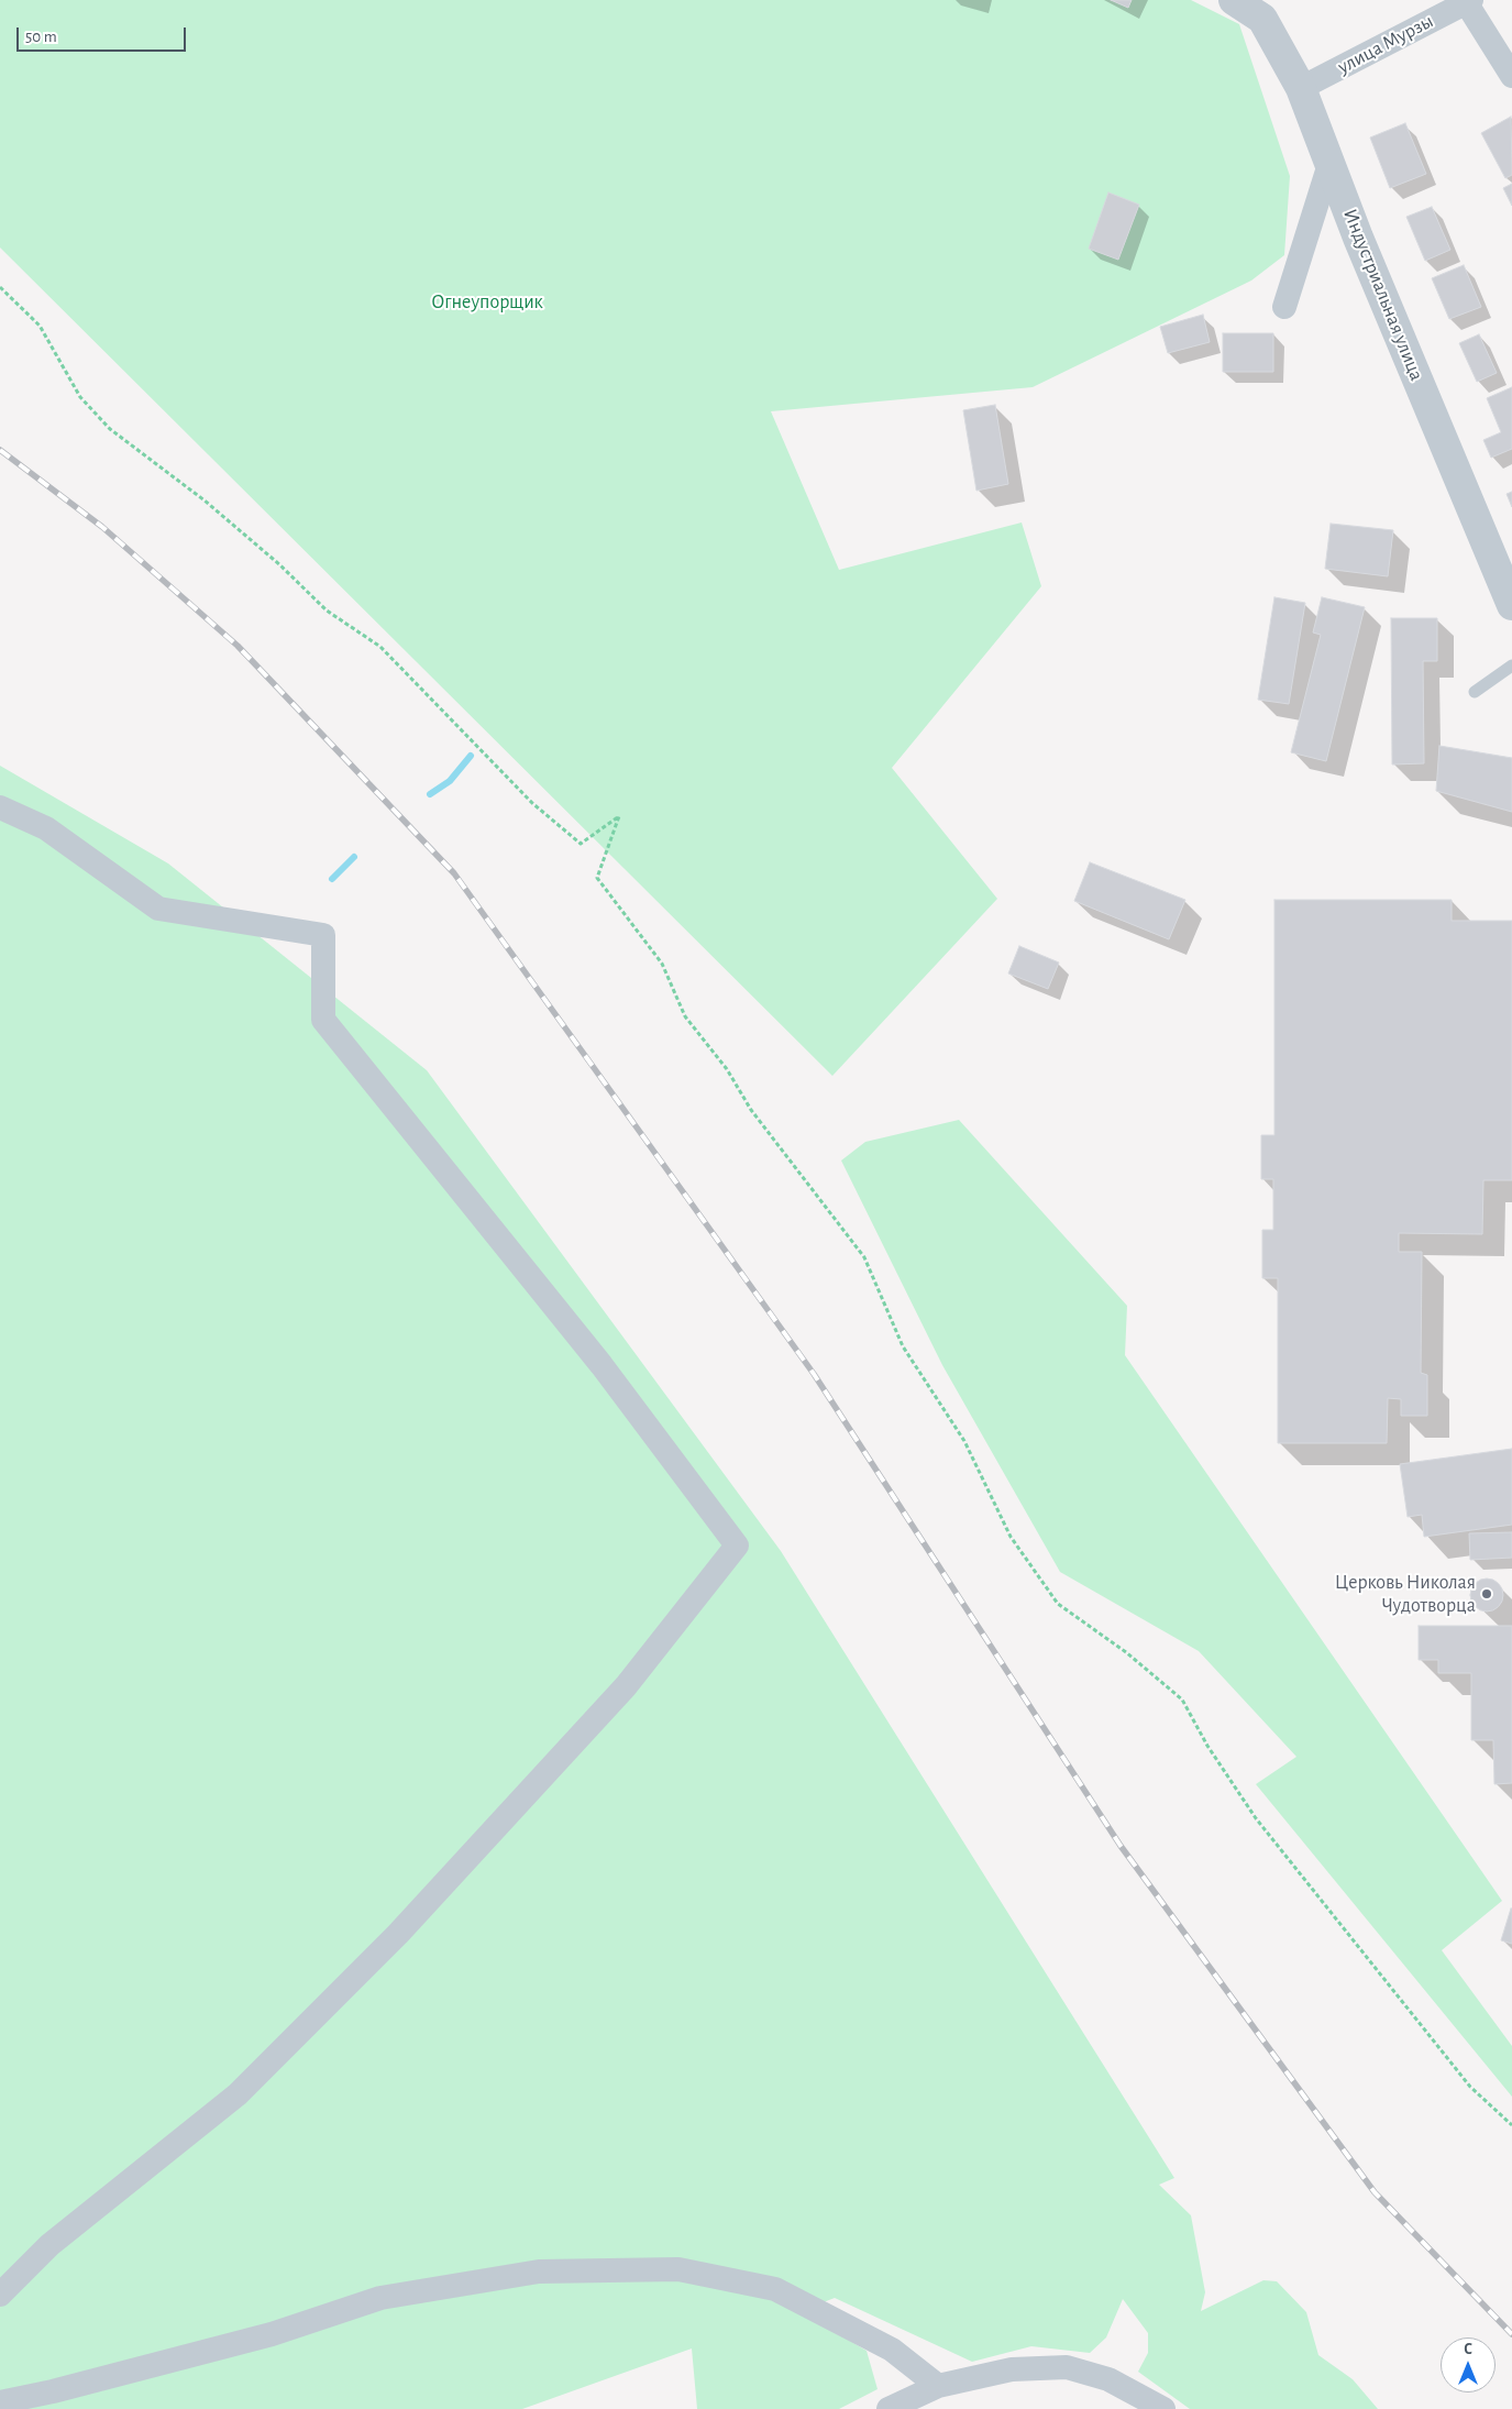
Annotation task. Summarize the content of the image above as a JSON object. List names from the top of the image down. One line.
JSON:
{"streets":{"street":["улица Мурзы","Индустриальная улица"]},"crossings":[["улица Мурзы","Индустриальная улица"]],"parks":["Огнеупорщик"],"places":["Церковь Николая Чудотворца"],"scale_bar":"50 m","north":"top"}
